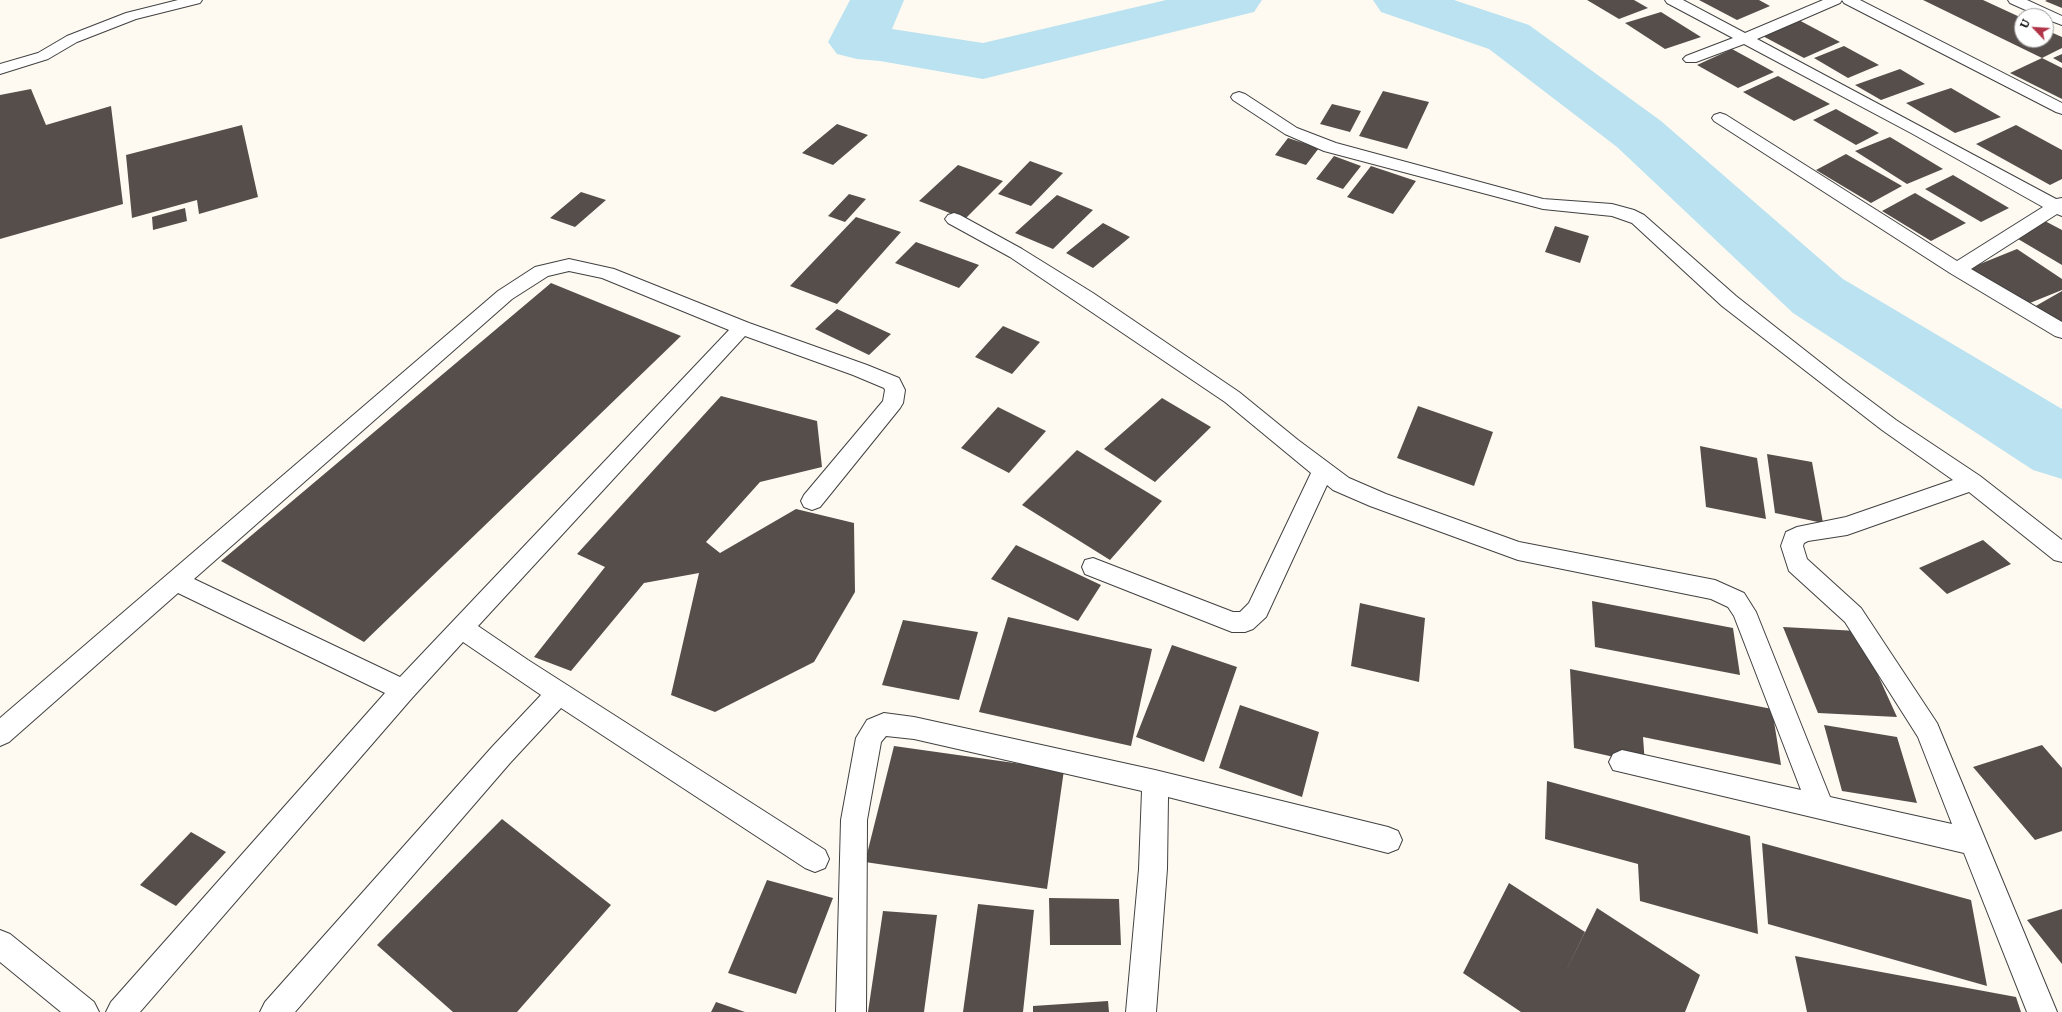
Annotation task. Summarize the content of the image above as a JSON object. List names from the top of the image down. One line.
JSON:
{"north":"top left"}
